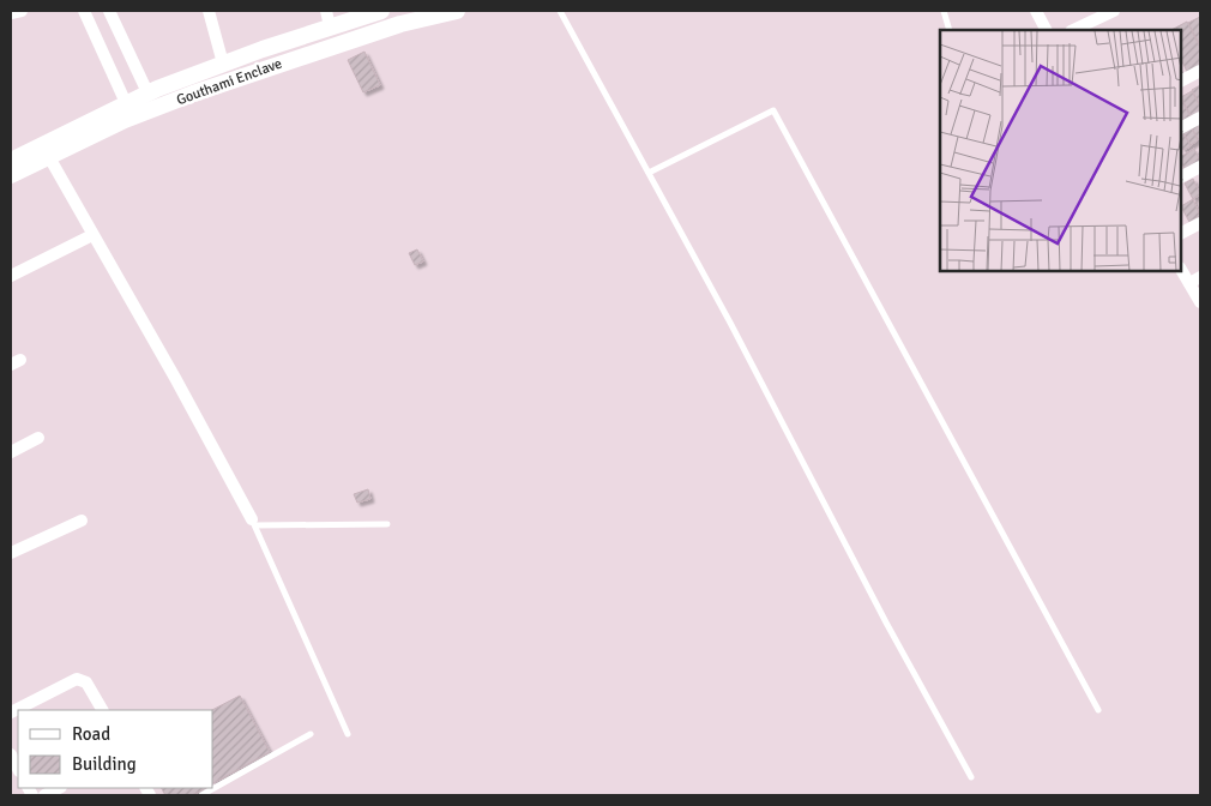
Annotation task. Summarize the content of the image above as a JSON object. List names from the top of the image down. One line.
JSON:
{"streets":{"street":["Gouthami Enclave"]},"legend":["Road","Building"]}
